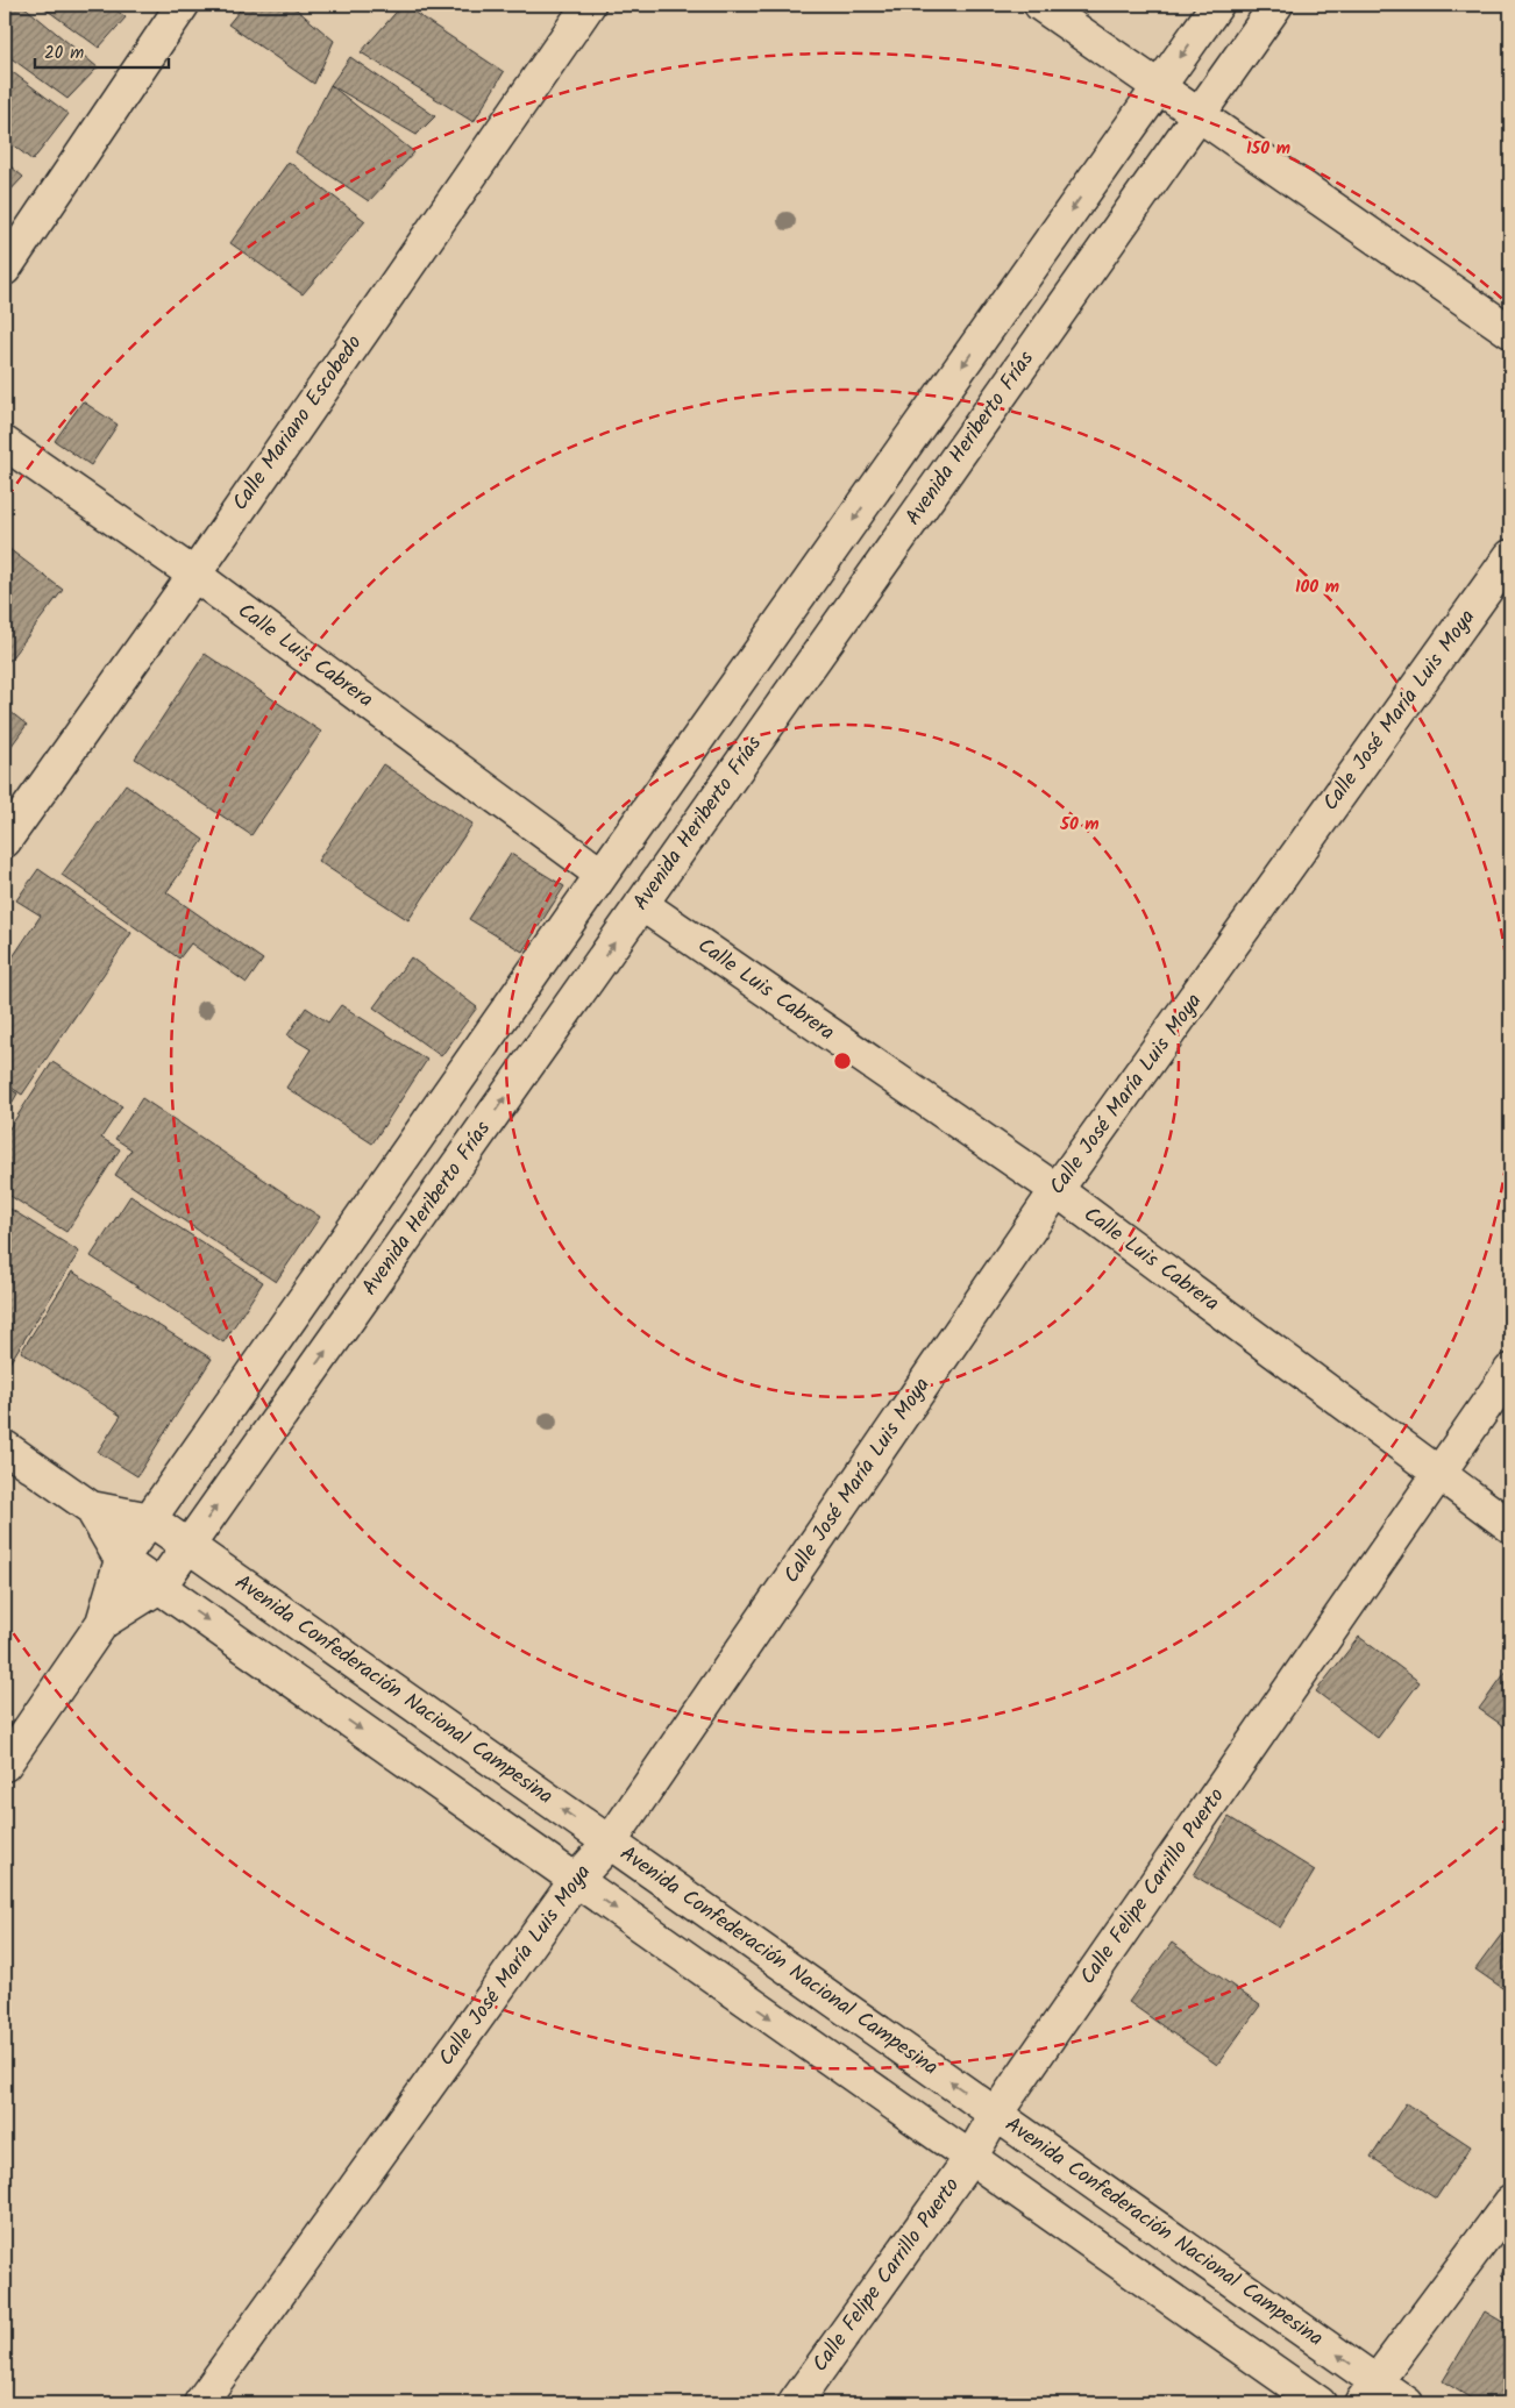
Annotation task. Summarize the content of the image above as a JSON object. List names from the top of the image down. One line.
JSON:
{"streets":{"street":["Calle Mariano Escobedo","Avenida Heriberto Frías","Calle Luis Cabrera","Calle José María Luis Moya","Avenida Confederación Nacional Campesina","Calle Felipe Carrillo Puerto"]},"crossings":[["Calle Mariano Escobedo","Calle Luis Cabrera"],["Avenida Heriberto Frías","Calle Luis Cabrera"],["Avenida Heriberto Frías","Avenida Confederación Nacional Campesina"],["Calle Luis Cabrera","Calle José María Luis Moya"],["Calle Luis Cabrera","Calle Felipe Carrillo Puerto"],["Calle José María Luis Moya","Avenida Confederación Nacional Campesina"],["Avenida Confederación Nacional Campesina","Calle Felipe Carrillo Puerto"]],"scale_bar":"20 m","rings":["150 m","100 m","50 m"]}
